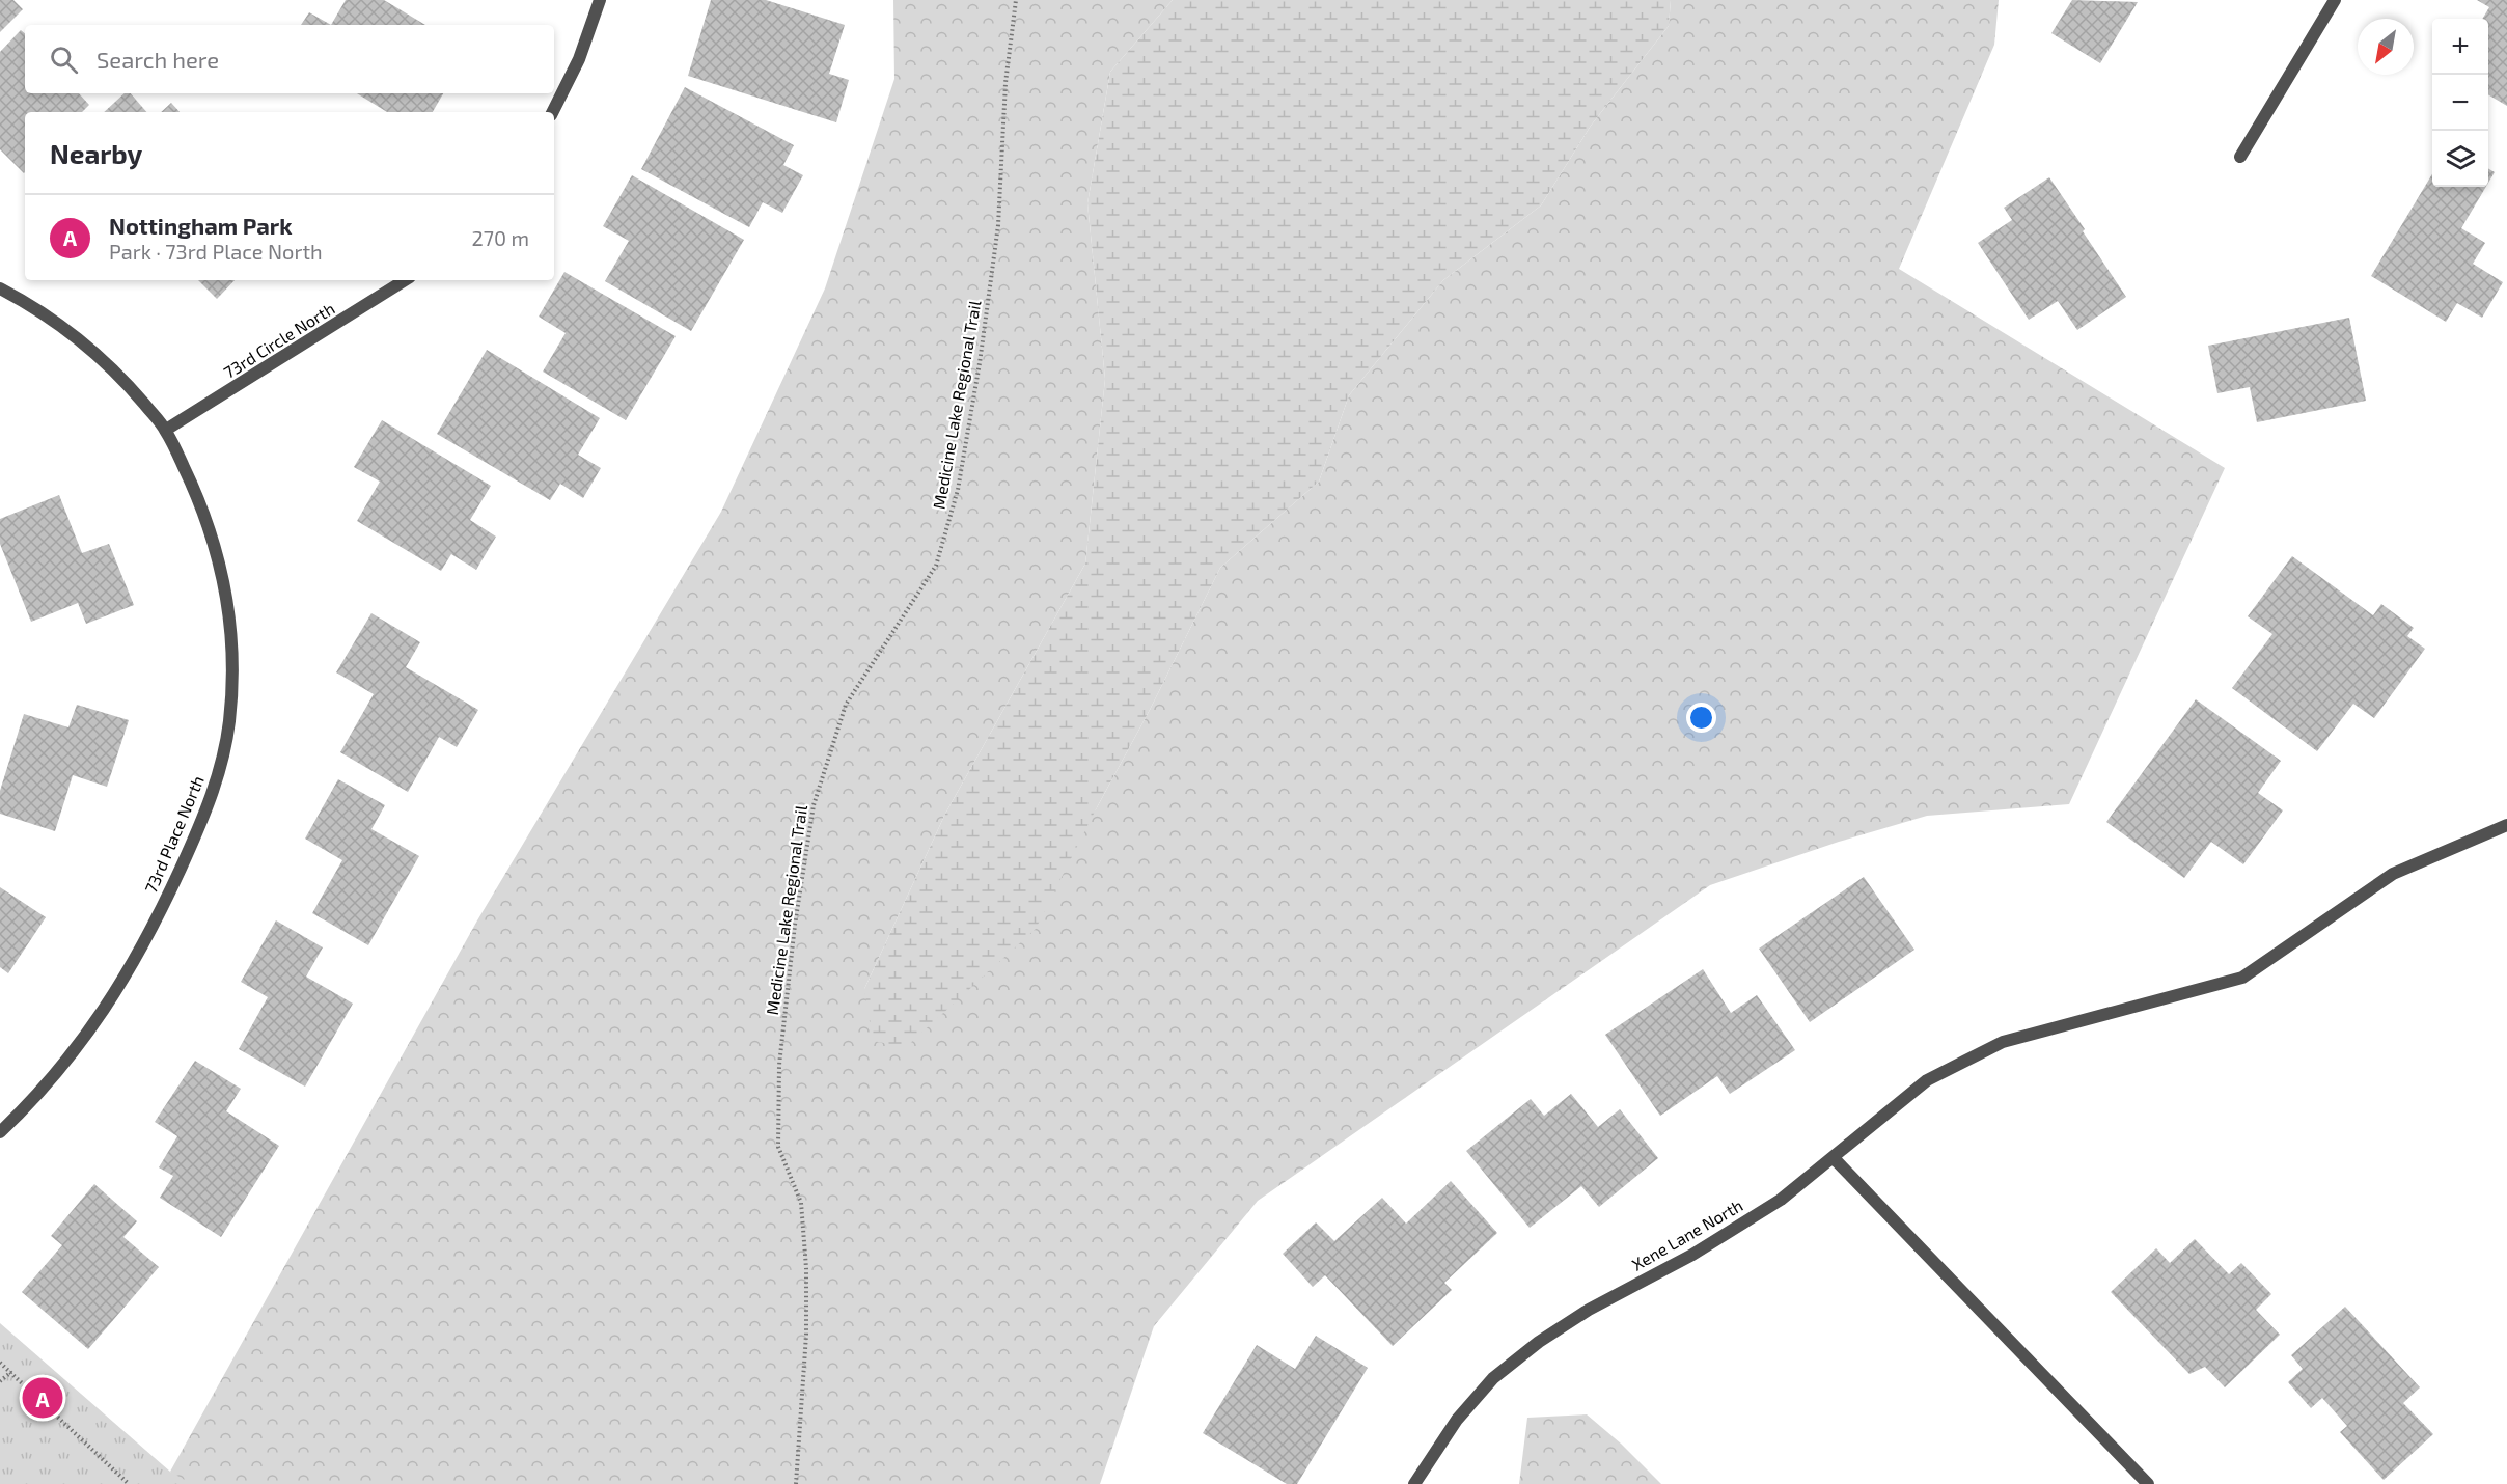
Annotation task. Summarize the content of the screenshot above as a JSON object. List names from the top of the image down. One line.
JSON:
{"streets":{"street":["73rd Circle North","73rd Place North","Xene Lane North"],"path":["Medicine Lake Regional Trail"]},"crossings":[["73rd Circle North","73rd Place North"]],"north":"bottom left","page":{"map_buttons":["+","−"],"search":"Search here","heading":"Nearby","list":[{"mark":"A","name":"Nottingham Park","note":"Park · 73rd Place North","value":"270 m"}],"pins":"A"}}
